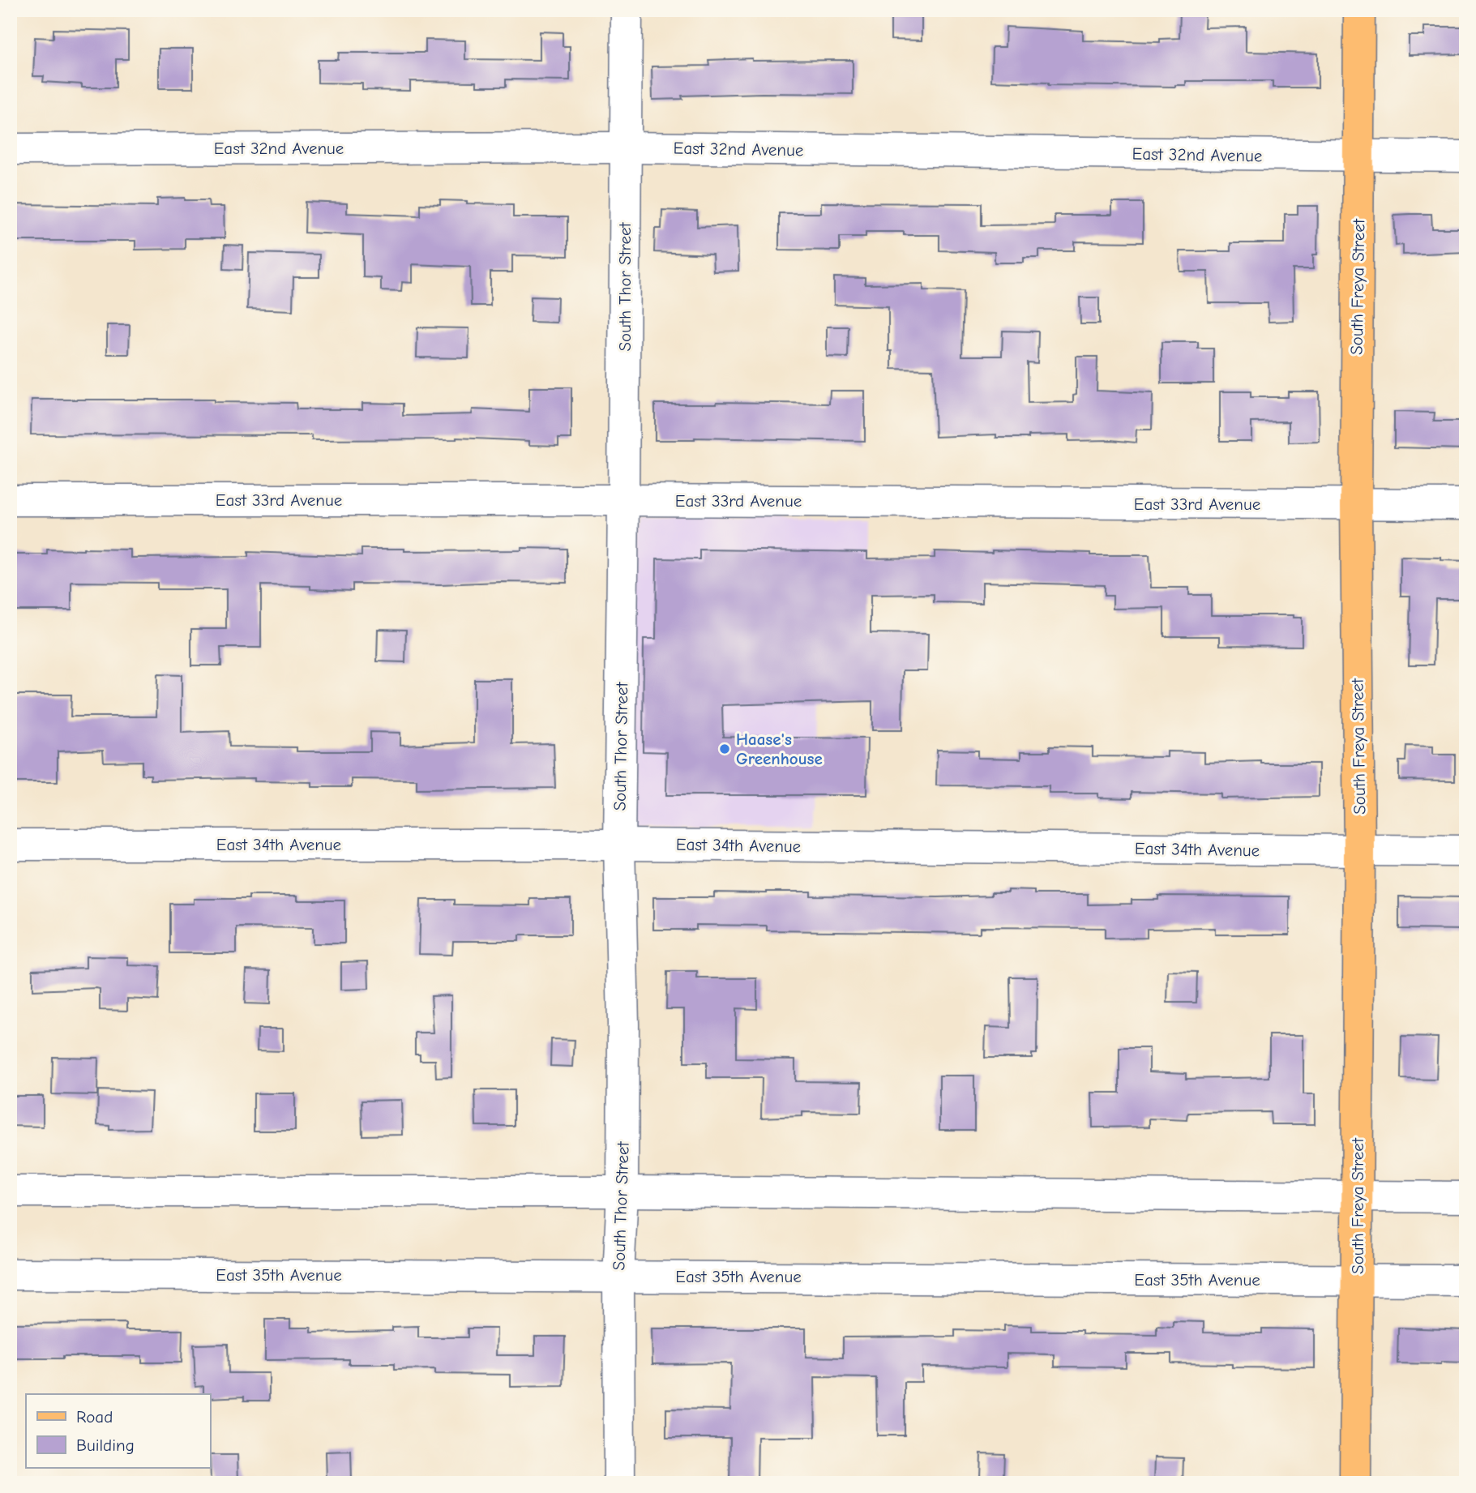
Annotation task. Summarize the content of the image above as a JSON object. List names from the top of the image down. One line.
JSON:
{"streets":{"main road":["South Freya Street"],"street":["East 32nd Avenue","South Thor Street","East 33rd Avenue","East 34th Avenue","East 35th Avenue"]},"crossings":[["East 32nd Avenue","South Thor Street"],["East 32nd Avenue","South Freya Street"],["South Thor Street","East 33rd Avenue"],["South Thor Street","East 34th Avenue"],["South Thor Street","East 35th Avenue"],["South Freya Street","East 33rd Avenue"],["South Freya Street","East 34th Avenue"],["South Freya Street","East 35th Avenue"]],"places":["Haase's Greenhouse"],"legend":["Road","Building"]}
